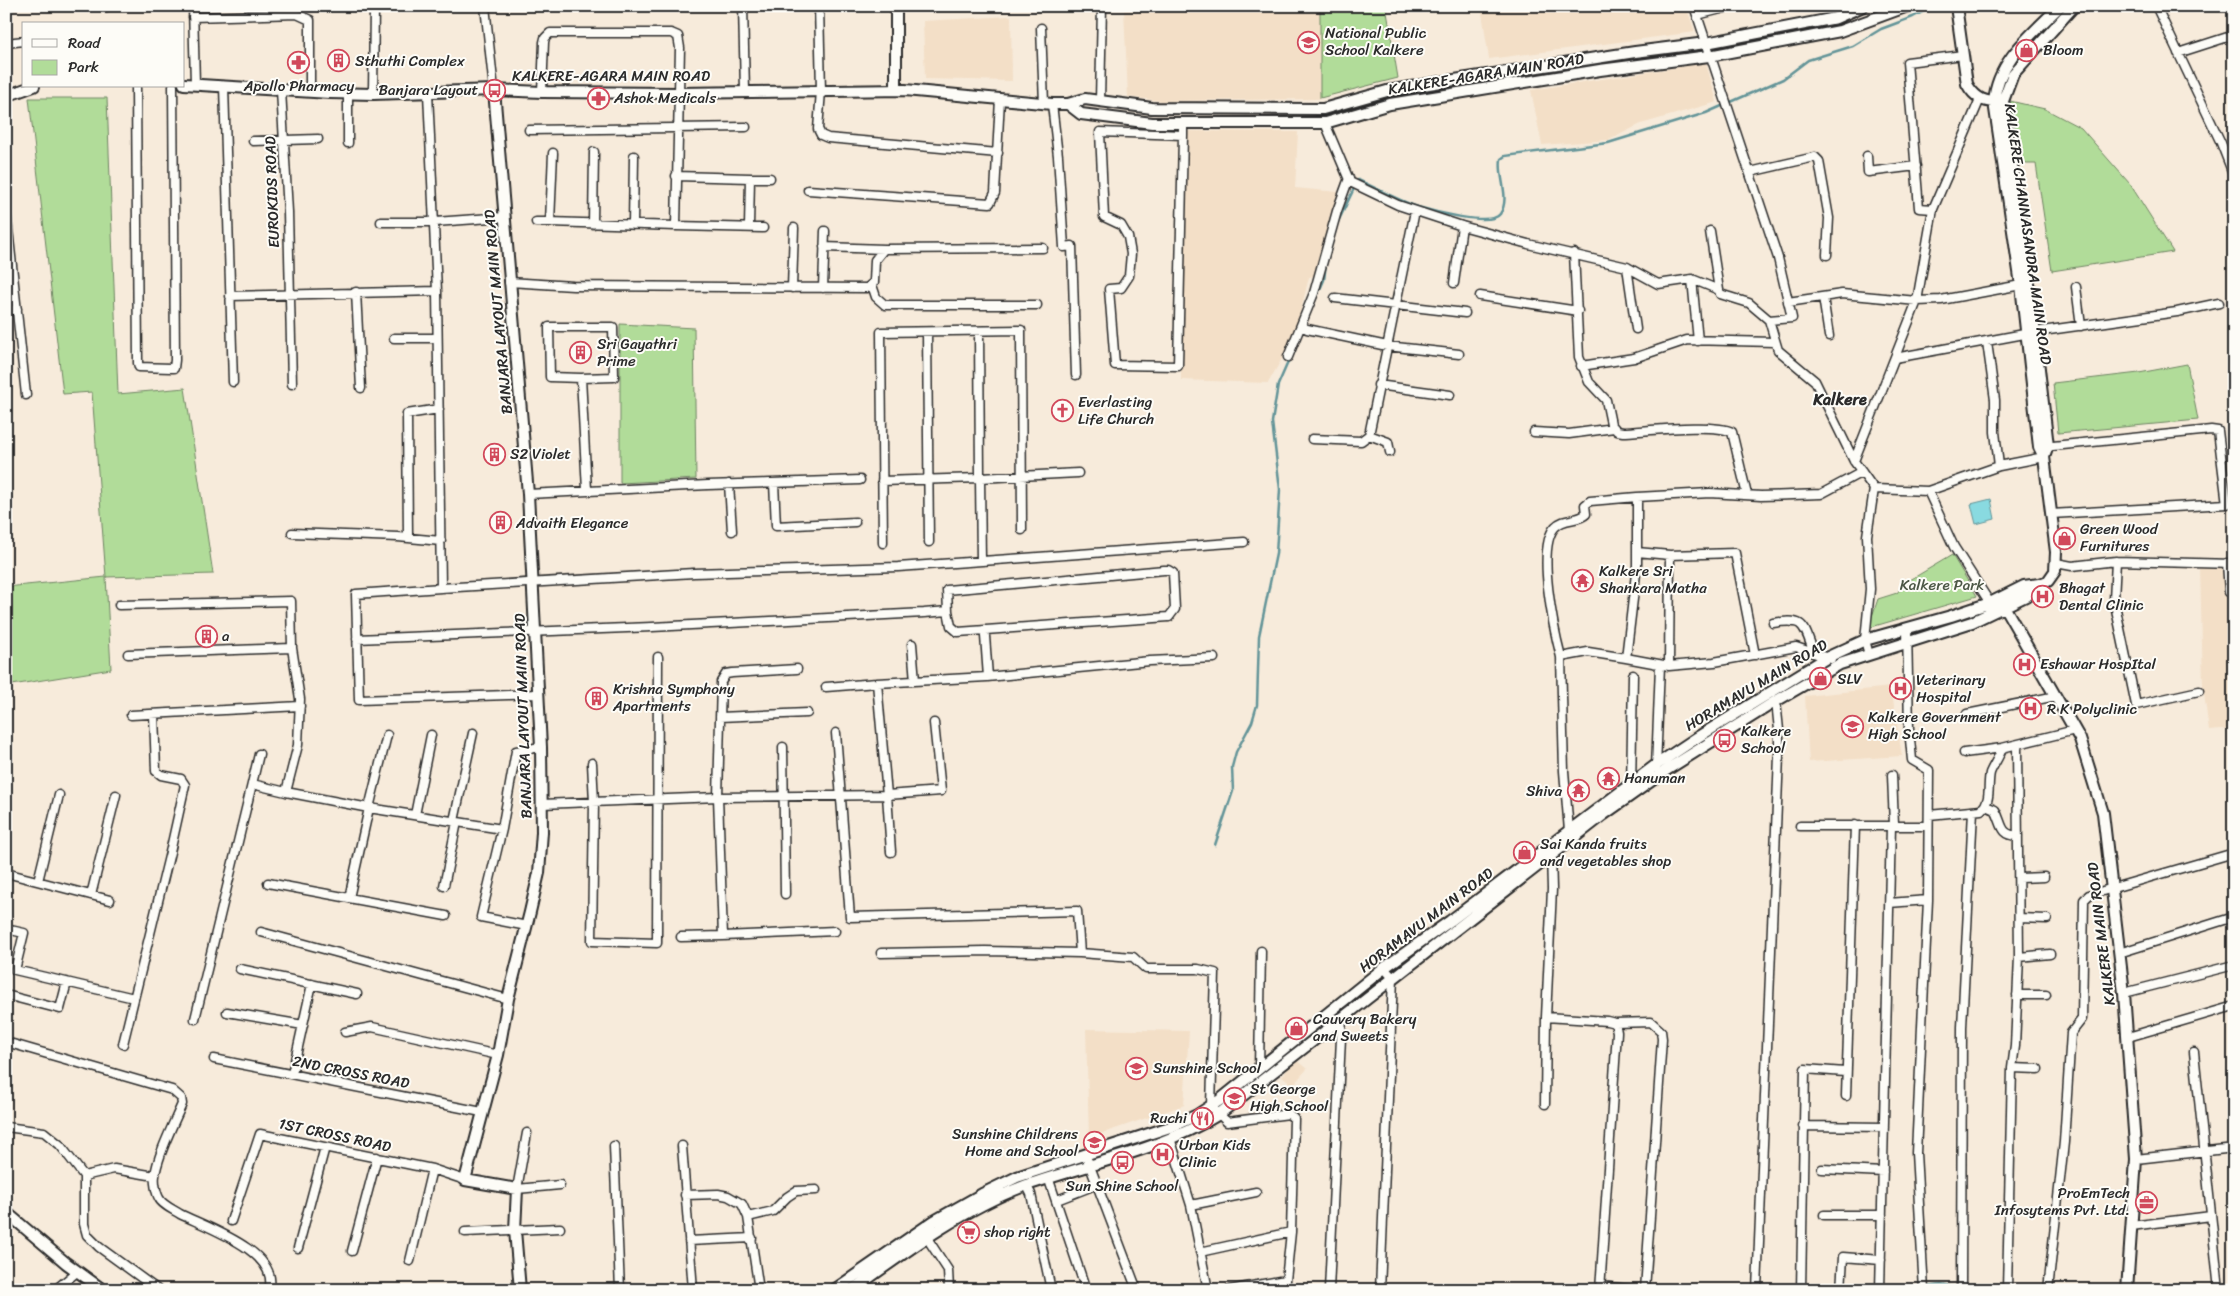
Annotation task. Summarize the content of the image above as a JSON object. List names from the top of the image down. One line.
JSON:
{"streets":{"street":["KALKERE-AGARA MAIN ROAD","EUROKIDS ROAD","KALKERE CHANNASANDRA MAIN ROAD","BANJARA LAYOUT MAIN ROAD","HORAMAVU MAIN ROAD","KALKERE MAIN ROAD","2ND CROSS ROAD","1ST CROSS ROAD"]},"crossings":[["KALKERE-AGARA MAIN ROAD","EUROKIDS ROAD"],["KALKERE-AGARA MAIN ROAD","BANJARA LAYOUT MAIN ROAD"],["BANJARA LAYOUT MAIN ROAD","2ND CROSS ROAD"],["BANJARA LAYOUT MAIN ROAD","1ST CROSS ROAD"],["HORAMAVU MAIN ROAD","KALKERE MAIN ROAD"]],"districts":["Kalkere"],"parks":["Kalkere Park"],"places":{"school or university":["National Public School Kalkere","Kalkere Government High School","Sunshine School","St George High School","Sunshine Childrens Home and School"],"shop":["Bloom","Green Wood Furnitures","SLV","Sai Kanda fruits and vegetables shop","Cauvery Bakery and Sweets"],"building":["Sthuthi Complex","Sri Gayathri Prime","S2 Violet","Advaith Elegance","a","Krishna Symphony Apartments"],"pharmacy":["Apollo Pharmacy","Ashok Medicals"],"bus stop":["Banjara Layout","Kalkere School","Sun Shine School"],"church":["Everlasting Life Church"],"temple":["Kalkere Sri Shankara Matha","Hanuman","Shiva"],"hospital":["Bhagat Dental Clinic","Eshawar HospItal","Veterinary Hospital","R K Polyclinic","Urban Kids Clinic"],"restaurant":["Ruchi"],"office":["ProEmTech Infosytems Pvt. Ltd."],"supermarket":["shop right"]},"legend":["Road","Park"]}
